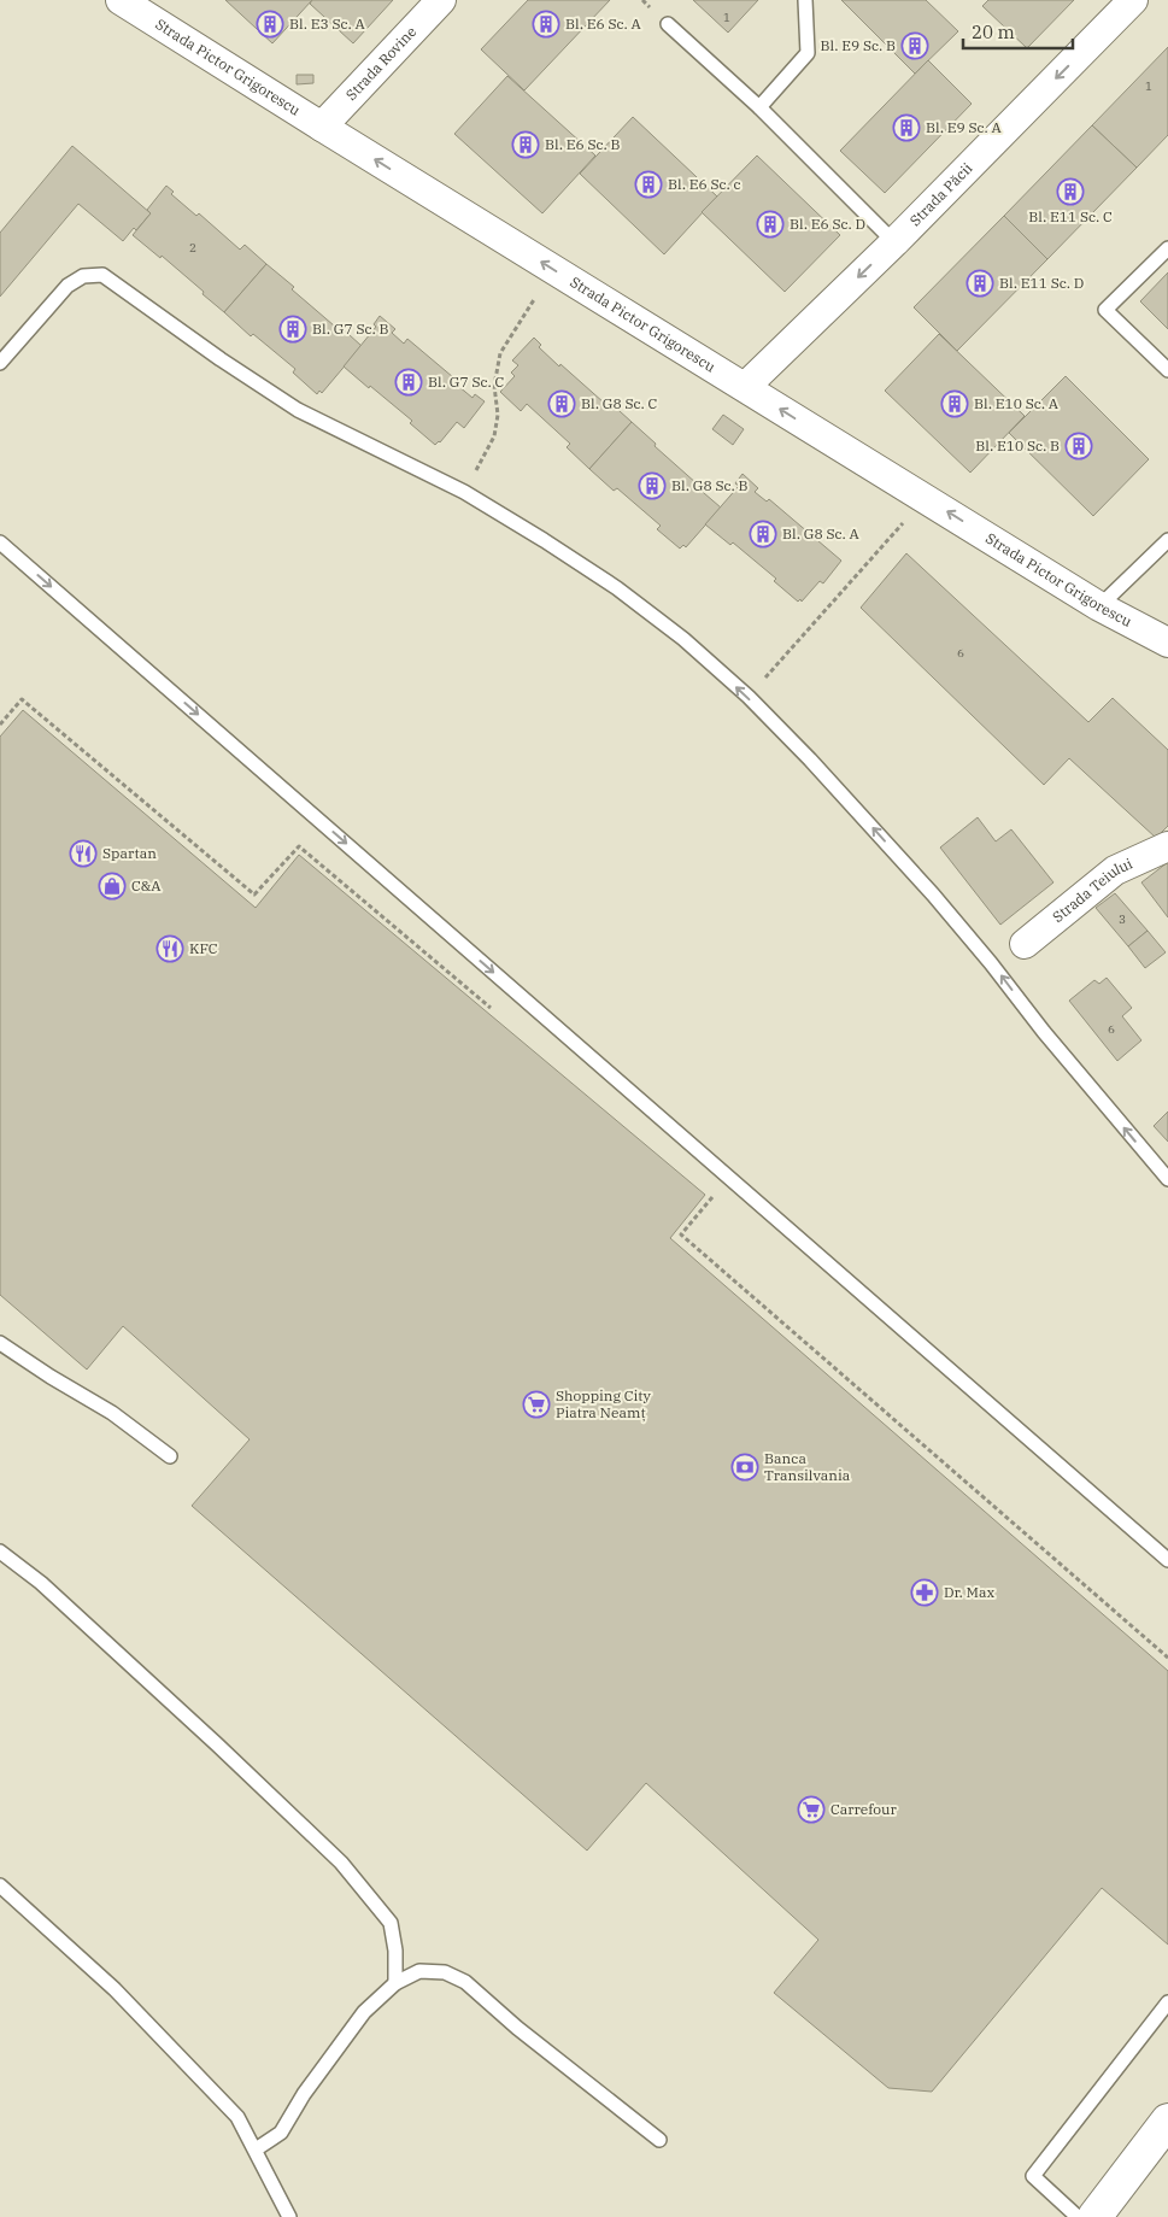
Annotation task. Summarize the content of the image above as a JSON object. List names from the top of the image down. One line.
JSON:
{"streets":{"street":["Strada Rovine","Strada Pictor Grigorescu","Strada Păcii","Strada Teiului"]},"crossings":[["Strada Rovine","Strada Pictor Grigorescu"],["Strada Pictor Grigorescu","Strada Păcii"]],"one_way":["Strada Pictor Grigorescu","Strada Păcii"],"places":{"building":["Bl. E3 Sc. A","Bl. E6 Sc. A","Bl. E9 Sc. B","Bl. E9 Sc. A","Bl. E6 Sc. B","Bl. E6 Sc. c","Bl. E11 Sc. C","Bl. E6 Sc. D","Bl. E11 Sc. D","Bl. G7 Sc. B","Bl. G7 Sc. C","Bl. G8 Sc. C","Bl. E10 Sc. A","Bl. E10 Sc. B","Bl. G8 Sc. B","Bl. G8 Sc. A"],"restaurant":["Spartan","KFC"],"shop":["C&A"],"supermarket":["Shopping City Piatra Neamț","Carrefour"],"bank":["Banca Transilvania"],"pharmacy":["Dr. Max"]},"house_numbers":["1","1","2","6","3","6"],"scale_bar":"20 m"}
